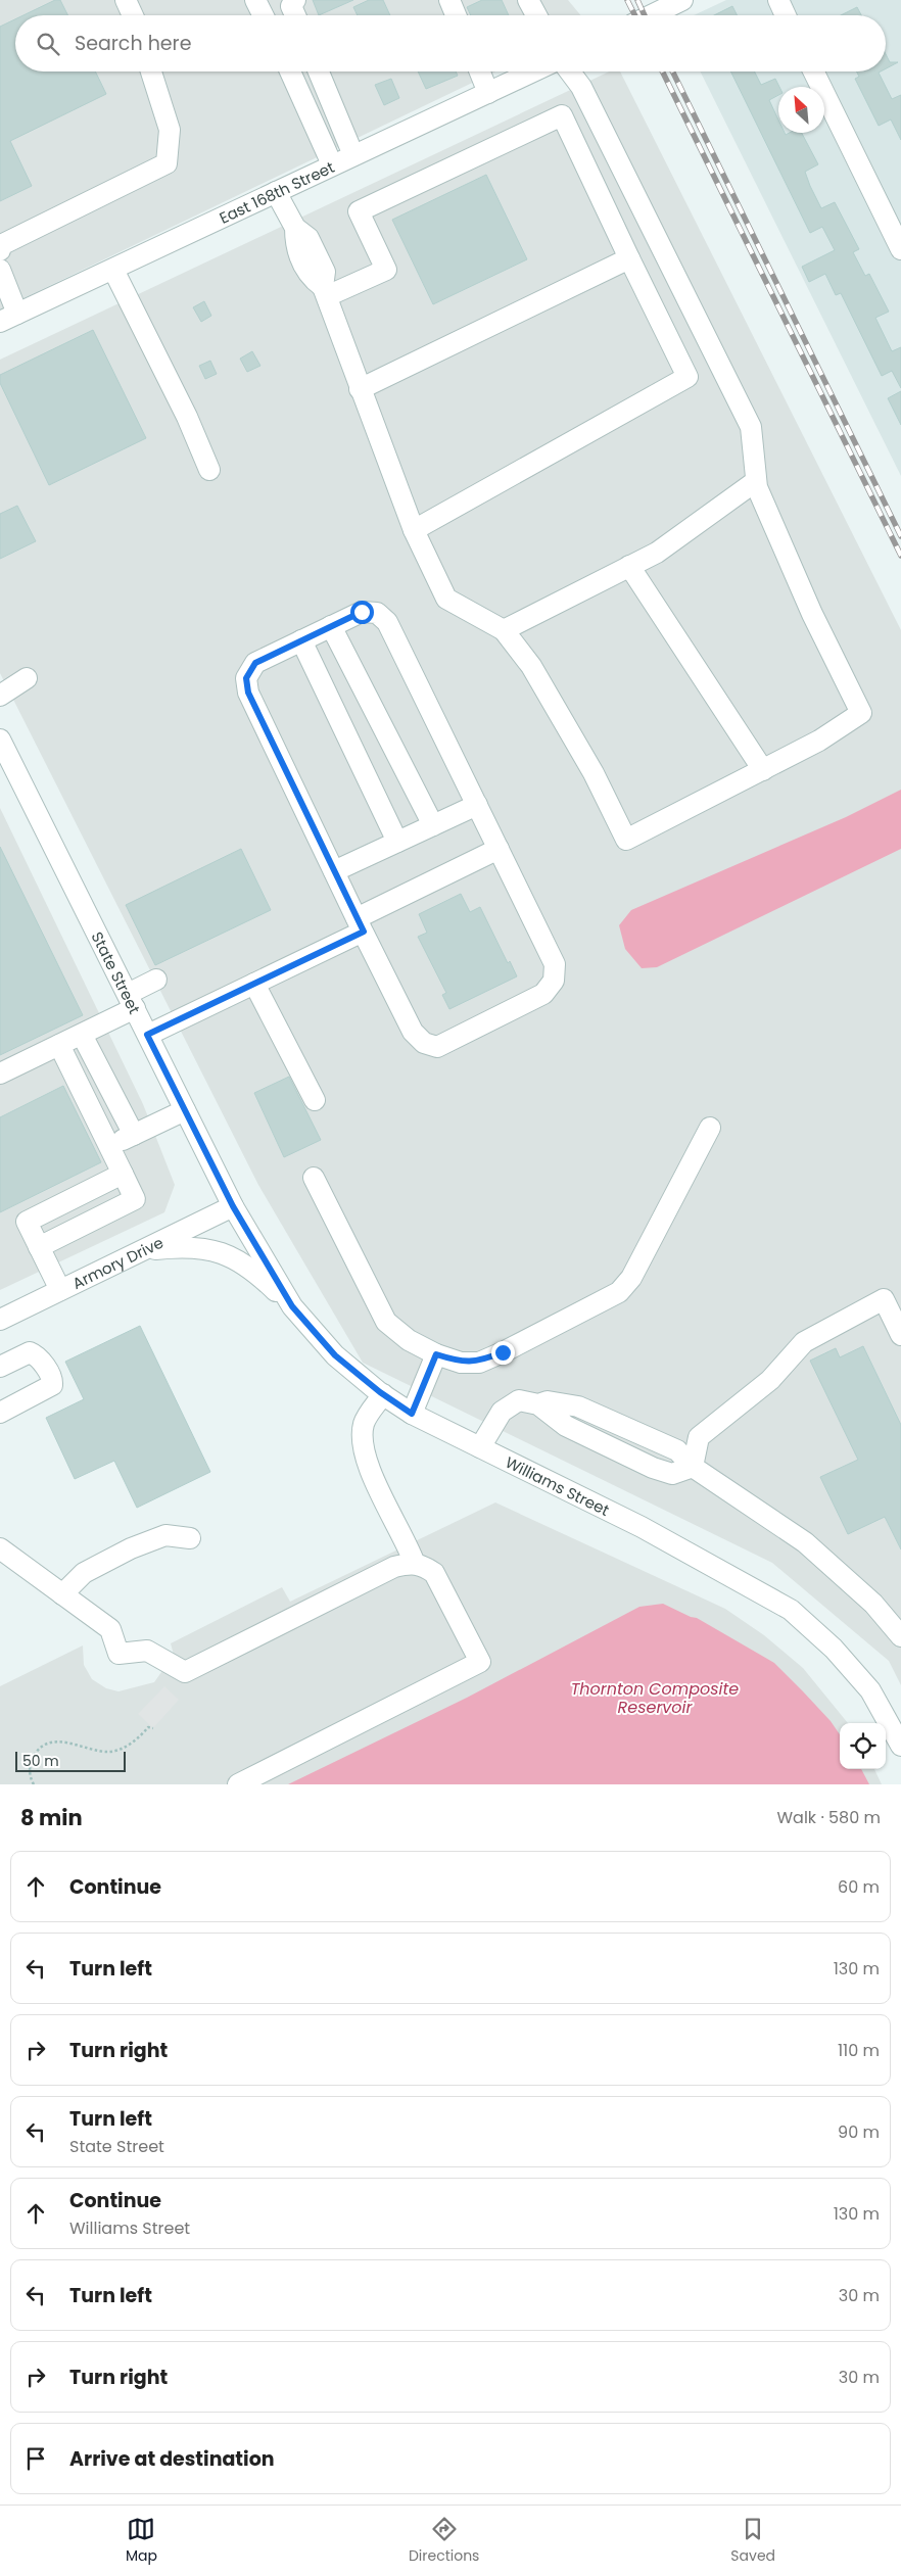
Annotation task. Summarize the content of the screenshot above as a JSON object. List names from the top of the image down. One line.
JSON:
{"streets":{"street":["East 168th Street","State Street","Armory Drive","Williams Street"]},"crossings":[["State Street","Armory Drive"],["State Street","Williams Street"],["Armory Drive","Williams Street"]],"water":["Thornton Composite Reservoir"],"scale_bar":"50 m","north":"top left","page":{"search":"Search here","scale":"50 m","heading":["8 min","Walk · 580 m"],"list":[["Continue","60 m"],["Turn left","130 m"],["Turn right","110 m"],["Turn left","State Street","90 m"],["Continue","Williams Street","130 m"],["Turn left","30 m"],["Turn right","30 m"],"Arrive at destination"],"nav":["Map","Directions","Saved"]}}
